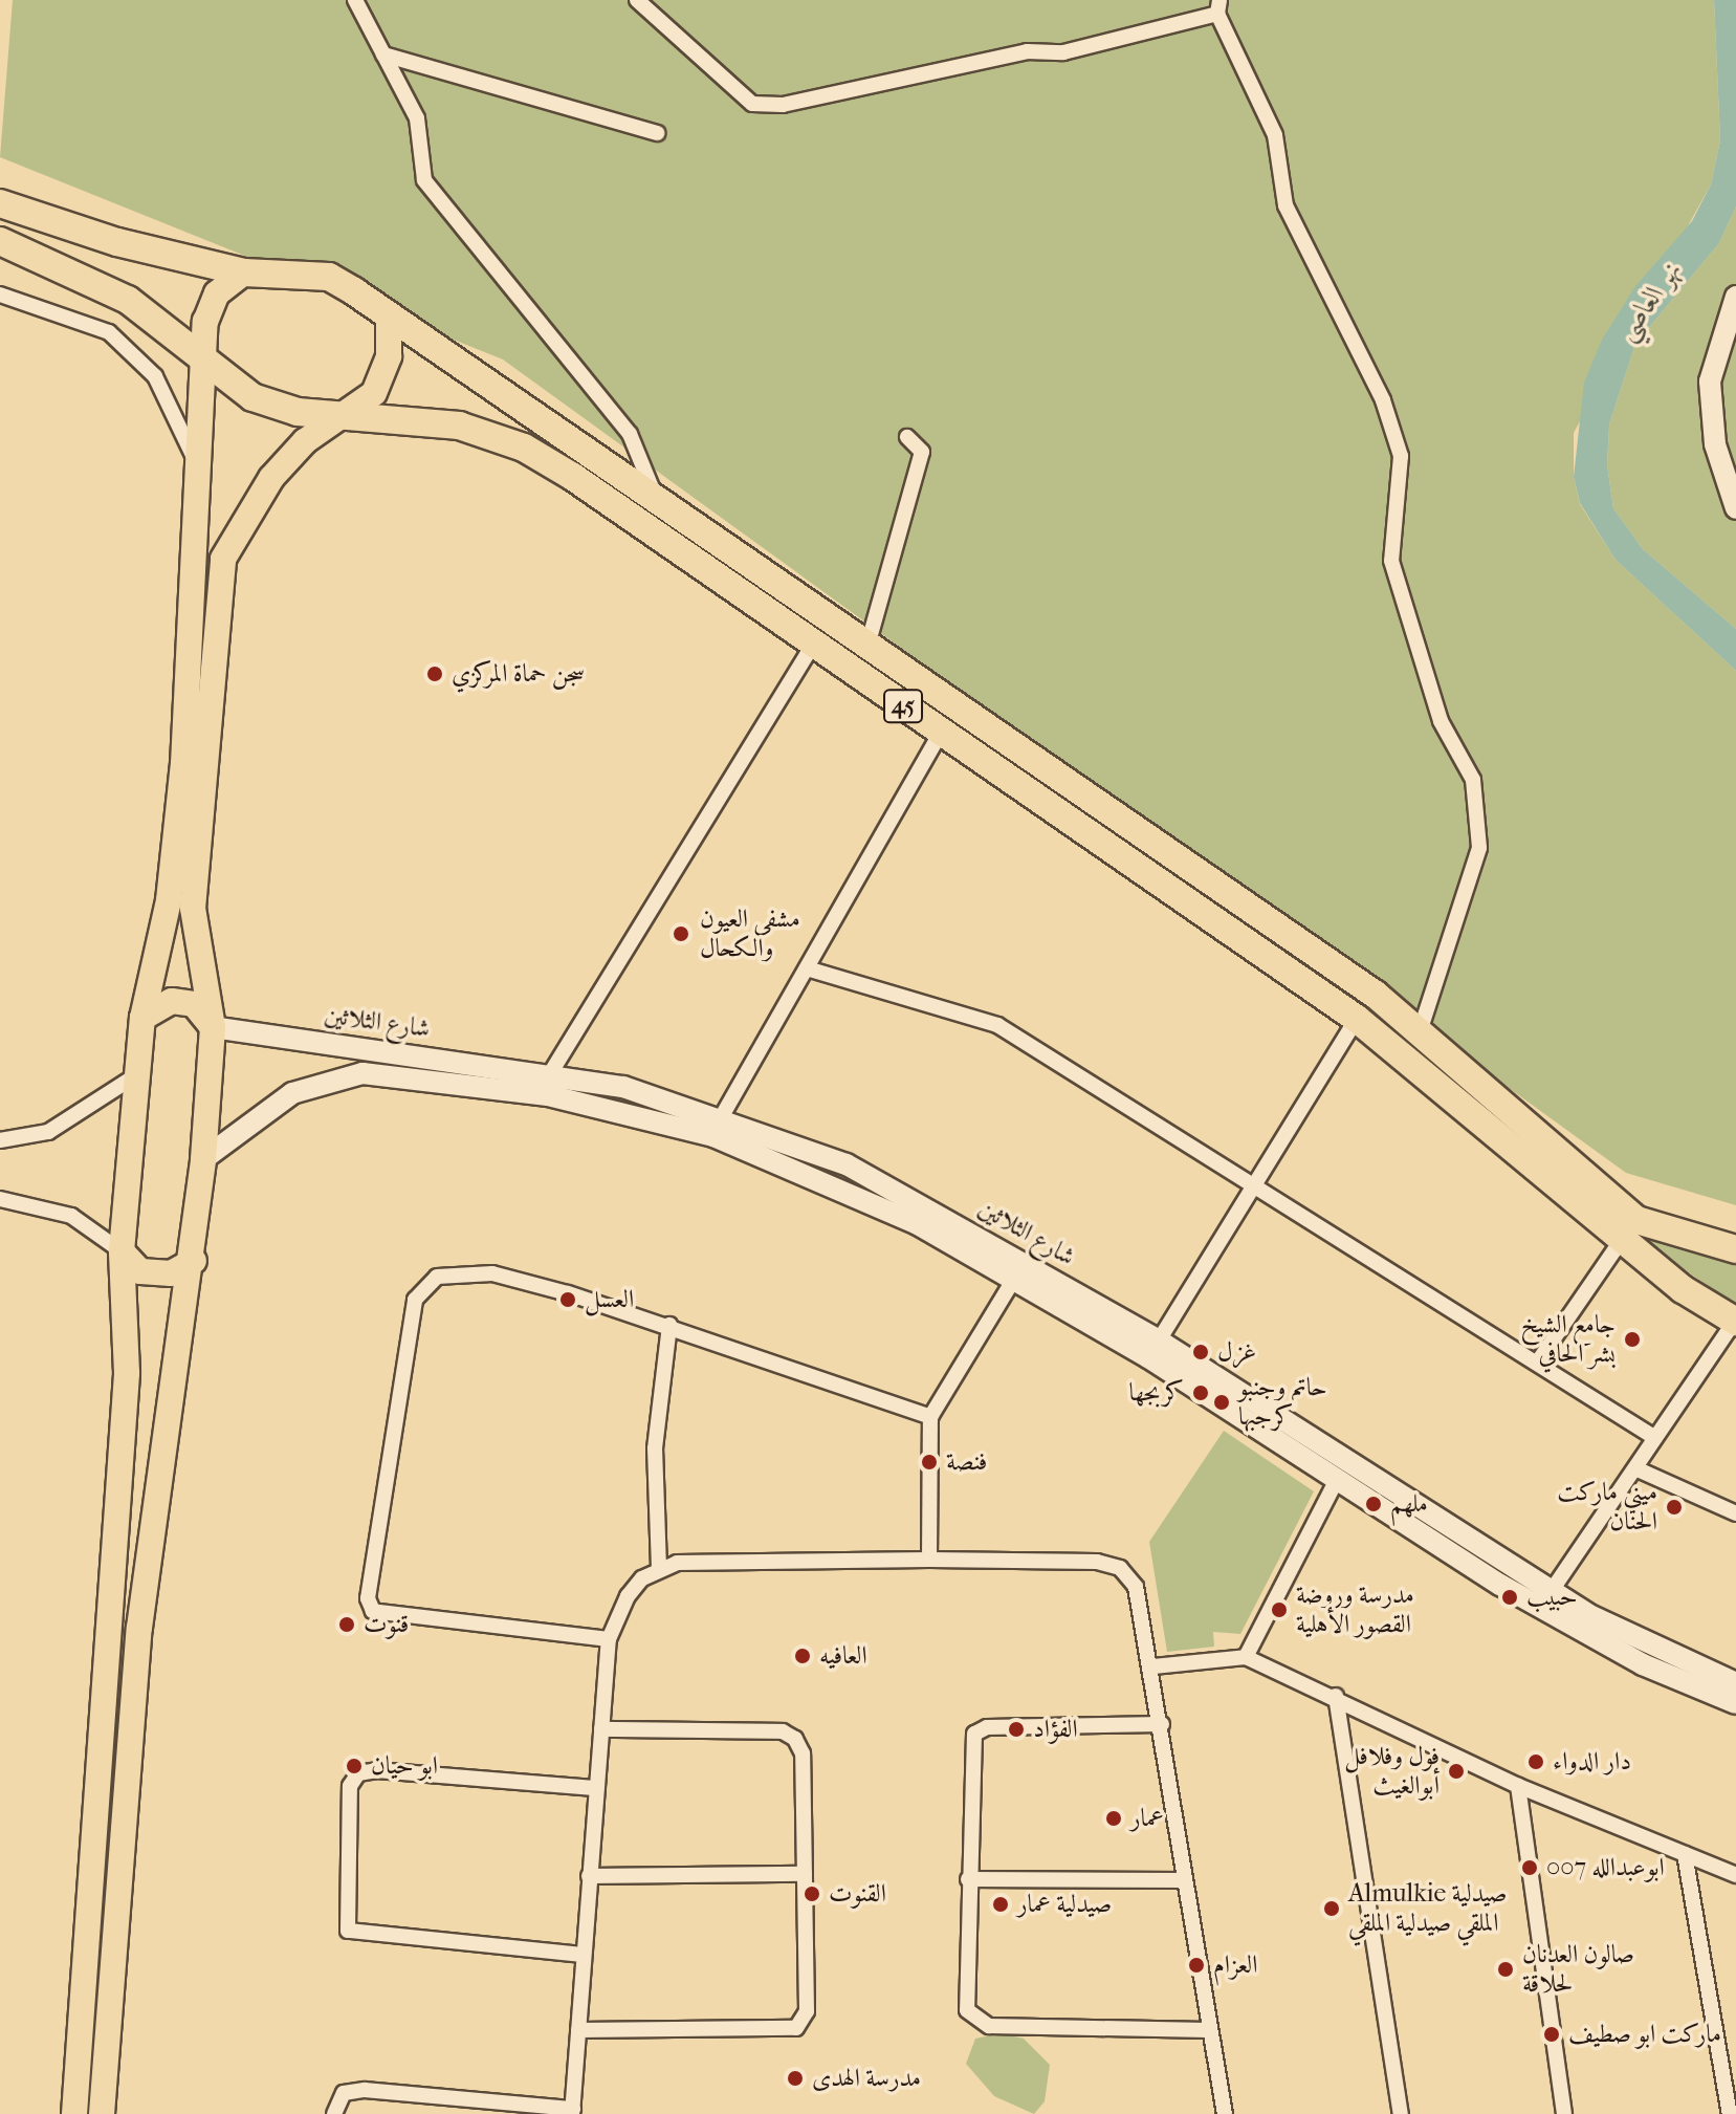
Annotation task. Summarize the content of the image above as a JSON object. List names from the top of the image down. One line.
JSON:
{"streets":{"highway":["45"],"main road":["شارع الثلاثين"]},"water":["نهر العاصي"],"places":["سجن حماة المركزي","مشفى العيون والكحال","العسل","جامع الشيخ بشر الحافي","غزل","كربجها","حاتم وجنبو كرجبها","فنصة","ملهم","ميني ماركت الحنان","حبيب","مدرسة وروضة القصور الأهلية","قنوت","العافيه","الفؤاد","دار الدواء","ابو حيان","فول وفلافل أبوالغيث","عمار","ابوعبدالله 007","القنوت","صيدلية عمار","Almulkie صيدلية الملقي صيدلية الملقي","العزام","صالون العدنان لحلاقة","ماركت ابو صطيف","مدرسة الهدى"]}
